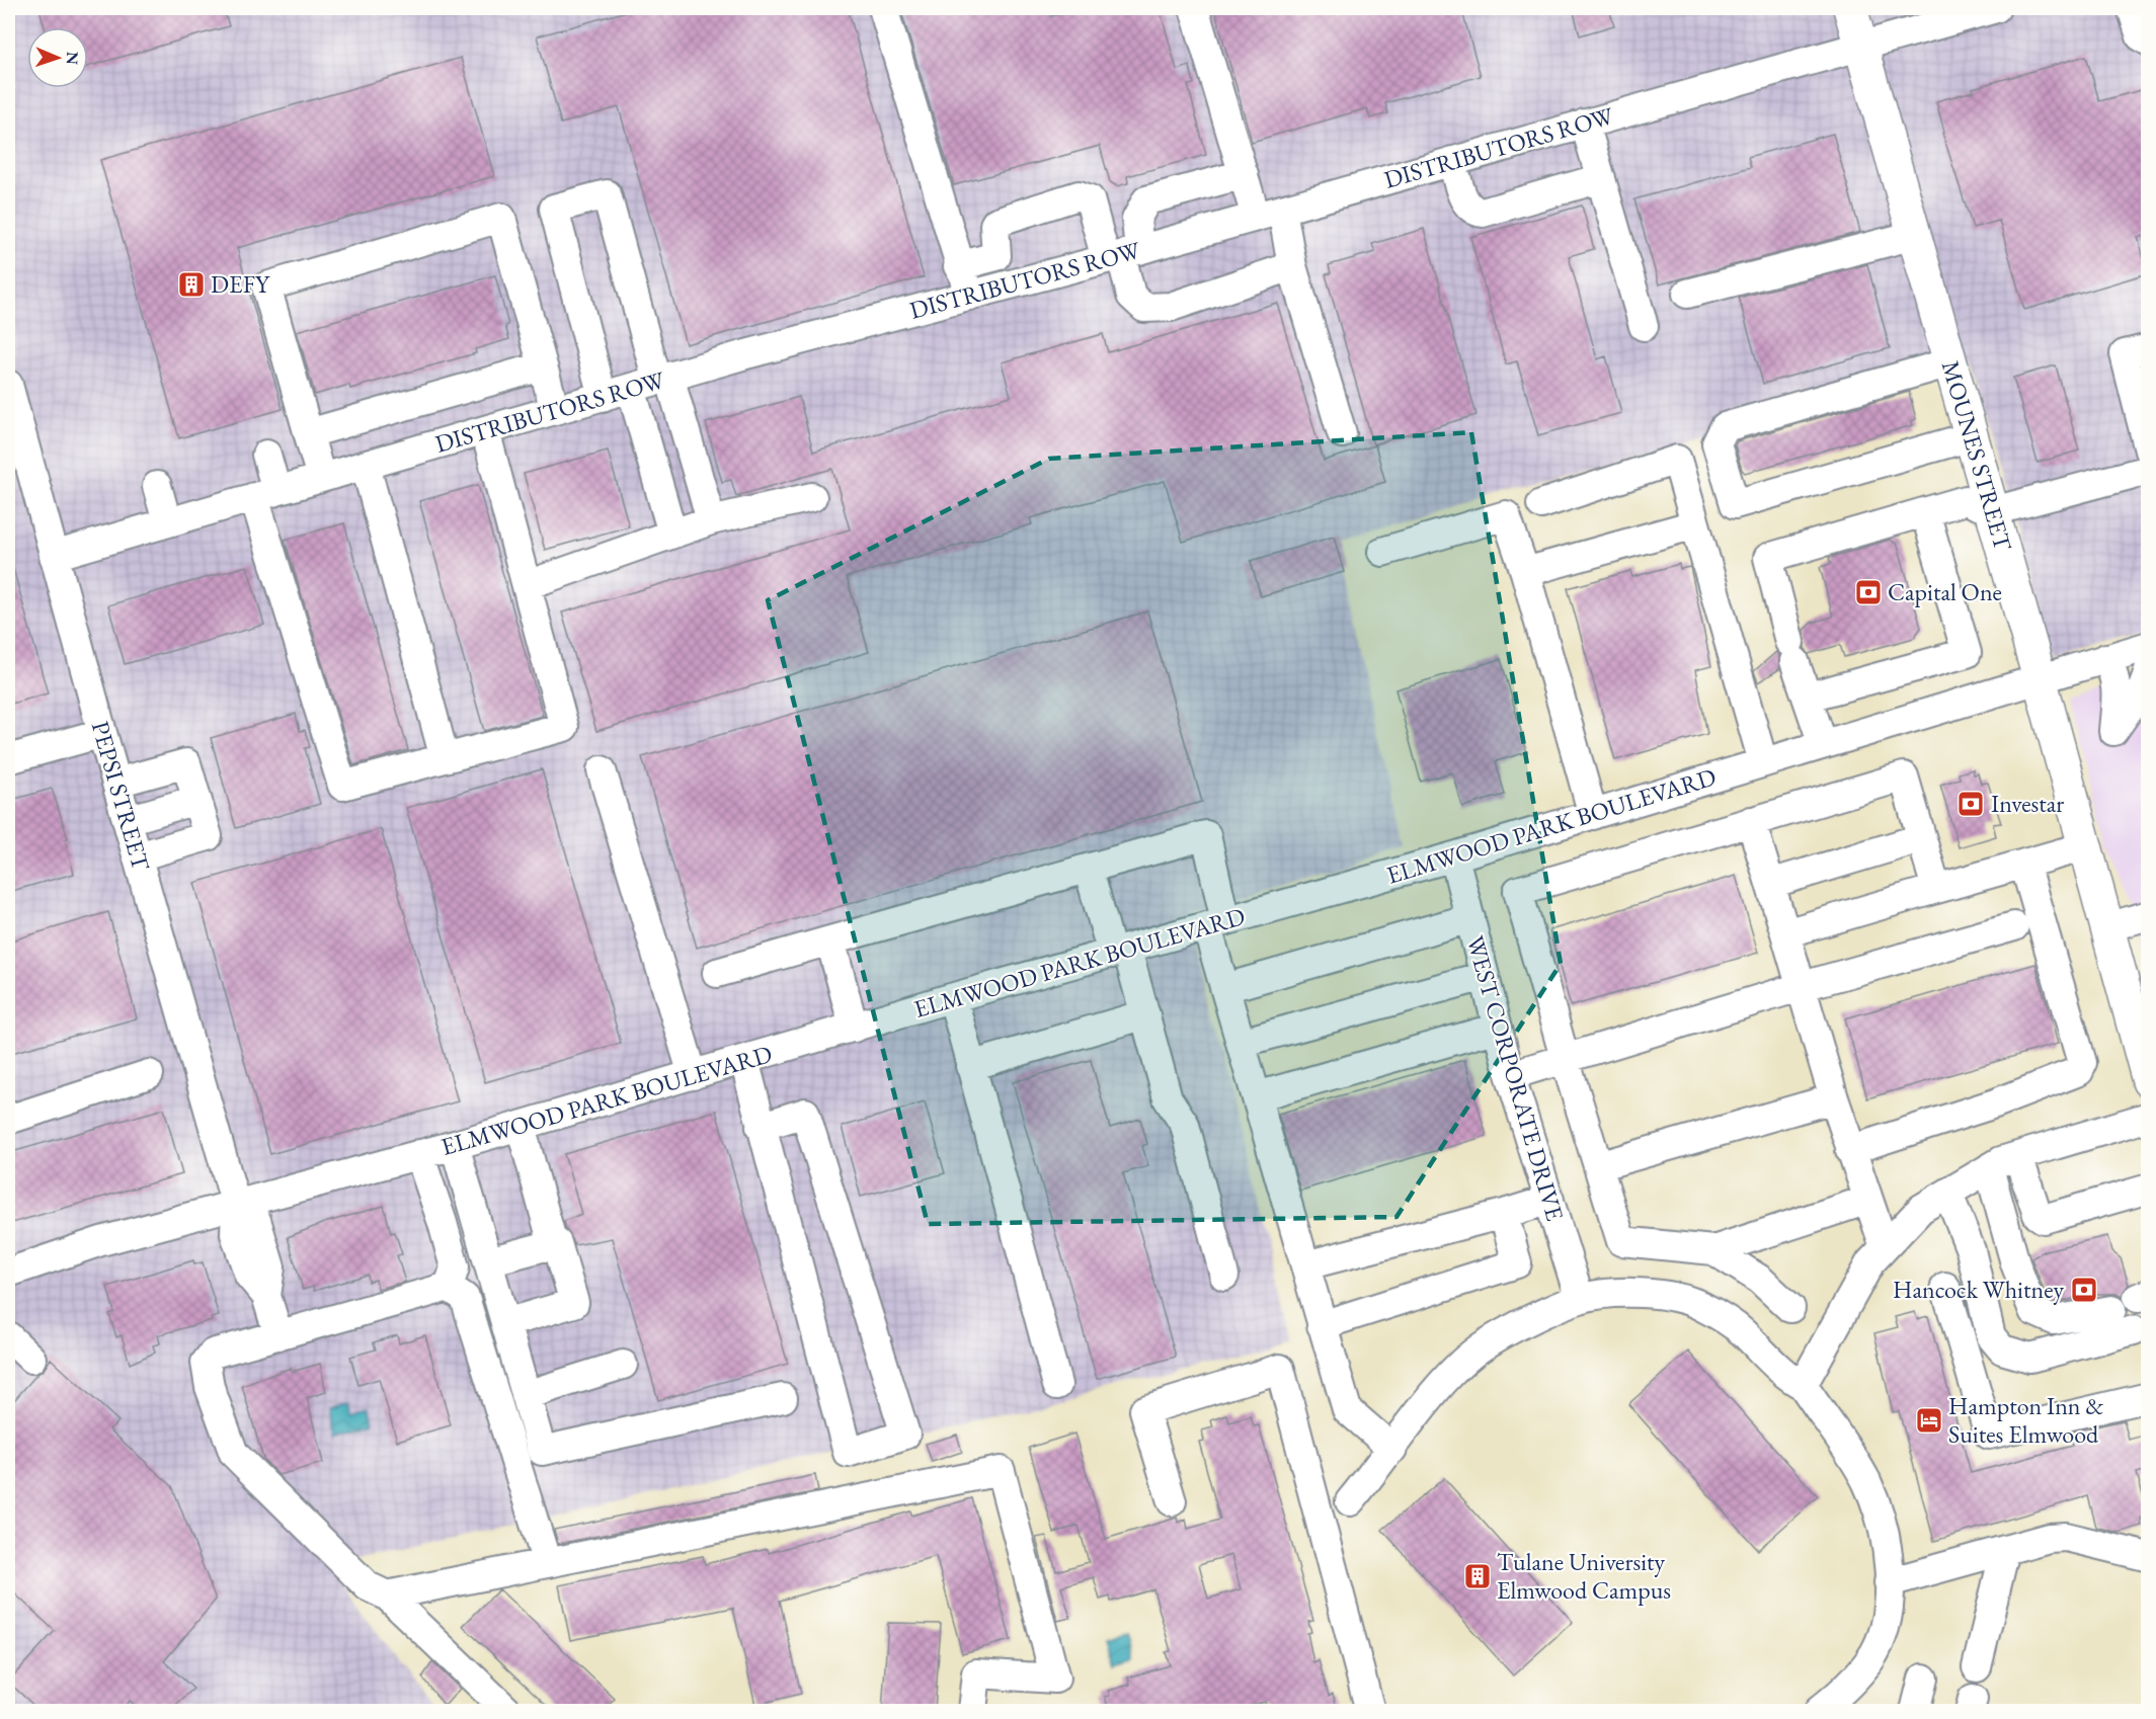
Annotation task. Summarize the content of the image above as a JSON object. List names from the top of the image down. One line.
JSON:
{"streets":{"main road":["MOUNES STREET"],"street":["DISTRIBUTORS ROW","PEPSI STREET","ELMWOOD PARK BOULEVARD","WEST CORPORATE DRIVE"]},"crossings":[["DISTRIBUTORS ROW","MOUNES STREET"],["DISTRIBUTORS ROW","PEPSI STREET"],["MOUNES STREET","ELMWOOD PARK BOULEVARD"],["PEPSI STREET","ELMWOOD PARK BOULEVARD"],["ELMWOOD PARK BOULEVARD","WEST CORPORATE DRIVE"]],"places":{"building":["DEFY","Tulane University Elmwood Campus"],"bank":["Capital One","Investar","Hancock Whitney"],"hotel":["Hampton Inn & Suites Elmwood"]},"north":"right"}
